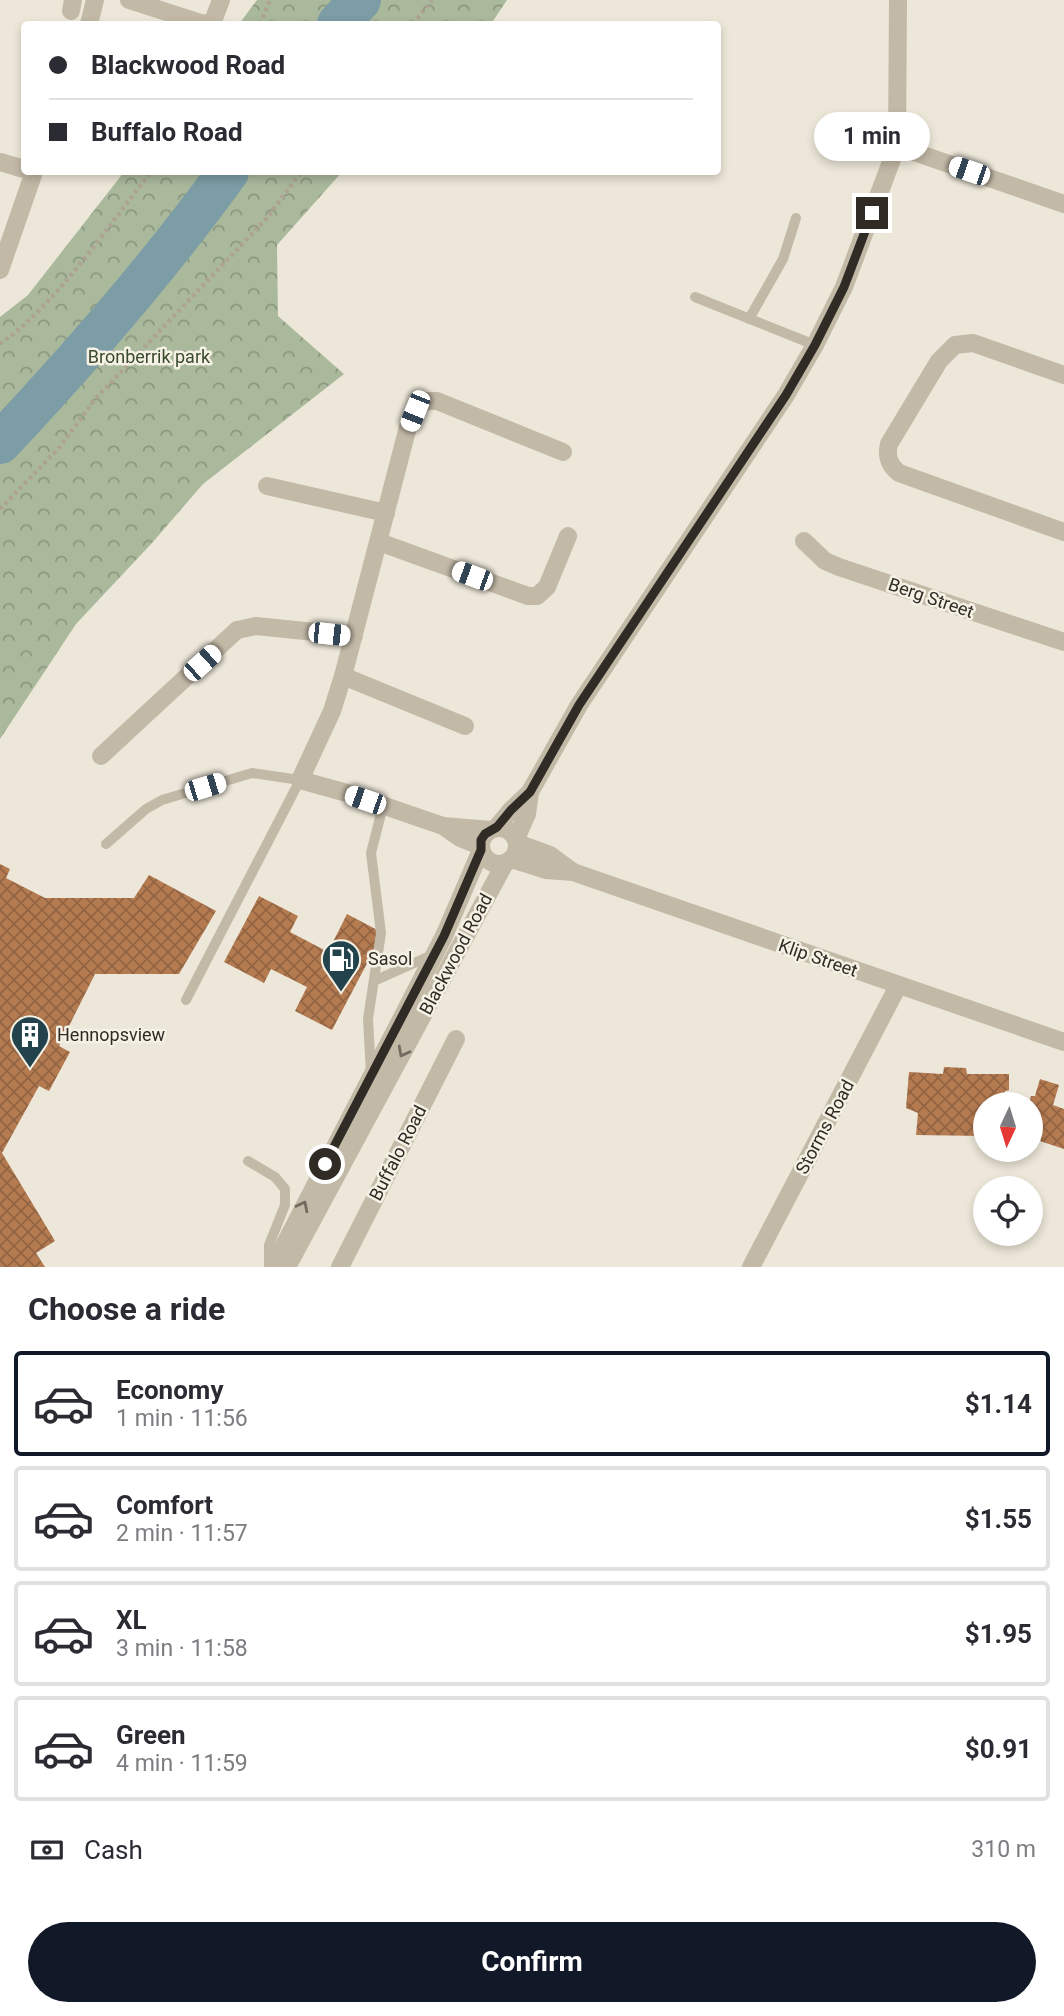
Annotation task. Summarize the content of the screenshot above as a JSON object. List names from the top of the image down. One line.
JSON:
{"streets":{"street":["Berg Street","Blackwood Road","Klip Street","Storms Road","Buffalo Road"]},"crossings":[["Blackwood Road","Klip Street"],["Klip Street","Storms Road"]],"parks":["Bronberrik park"],"places":{"fuel station":["Sasol"],"building":["Hennopsview"]},"north":"bottom","page":{"banner":["Blackwood Road","Buffalo Road"],"bubble":"1 min","heading":"Choose a ride","list":[{"name":"Economy","note":"1 min · 11:56","value":"$1.14"},{"name":"Comfort","note":"2 min · 11:57","value":"$1.55"},{"name":"XL","note":"3 min · 11:58","value":"$1.95"},{"name":"Green","note":"4 min · 11:59","value":"$0.91"}],"pay":["Cash","310 m"],"buttons":"Confirm"}}
